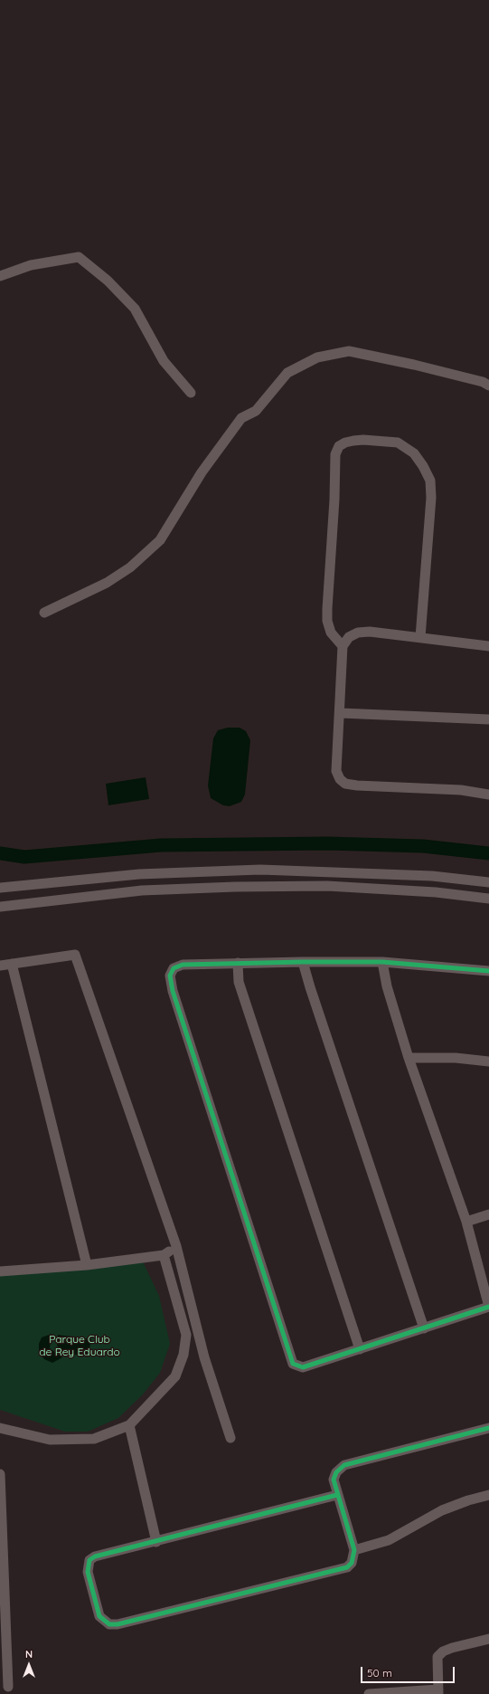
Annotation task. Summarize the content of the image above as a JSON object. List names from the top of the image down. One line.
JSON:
{"parks":["Parque Club de Rey Eduardo"],"scale_bar":"50 m","north":"top"}
